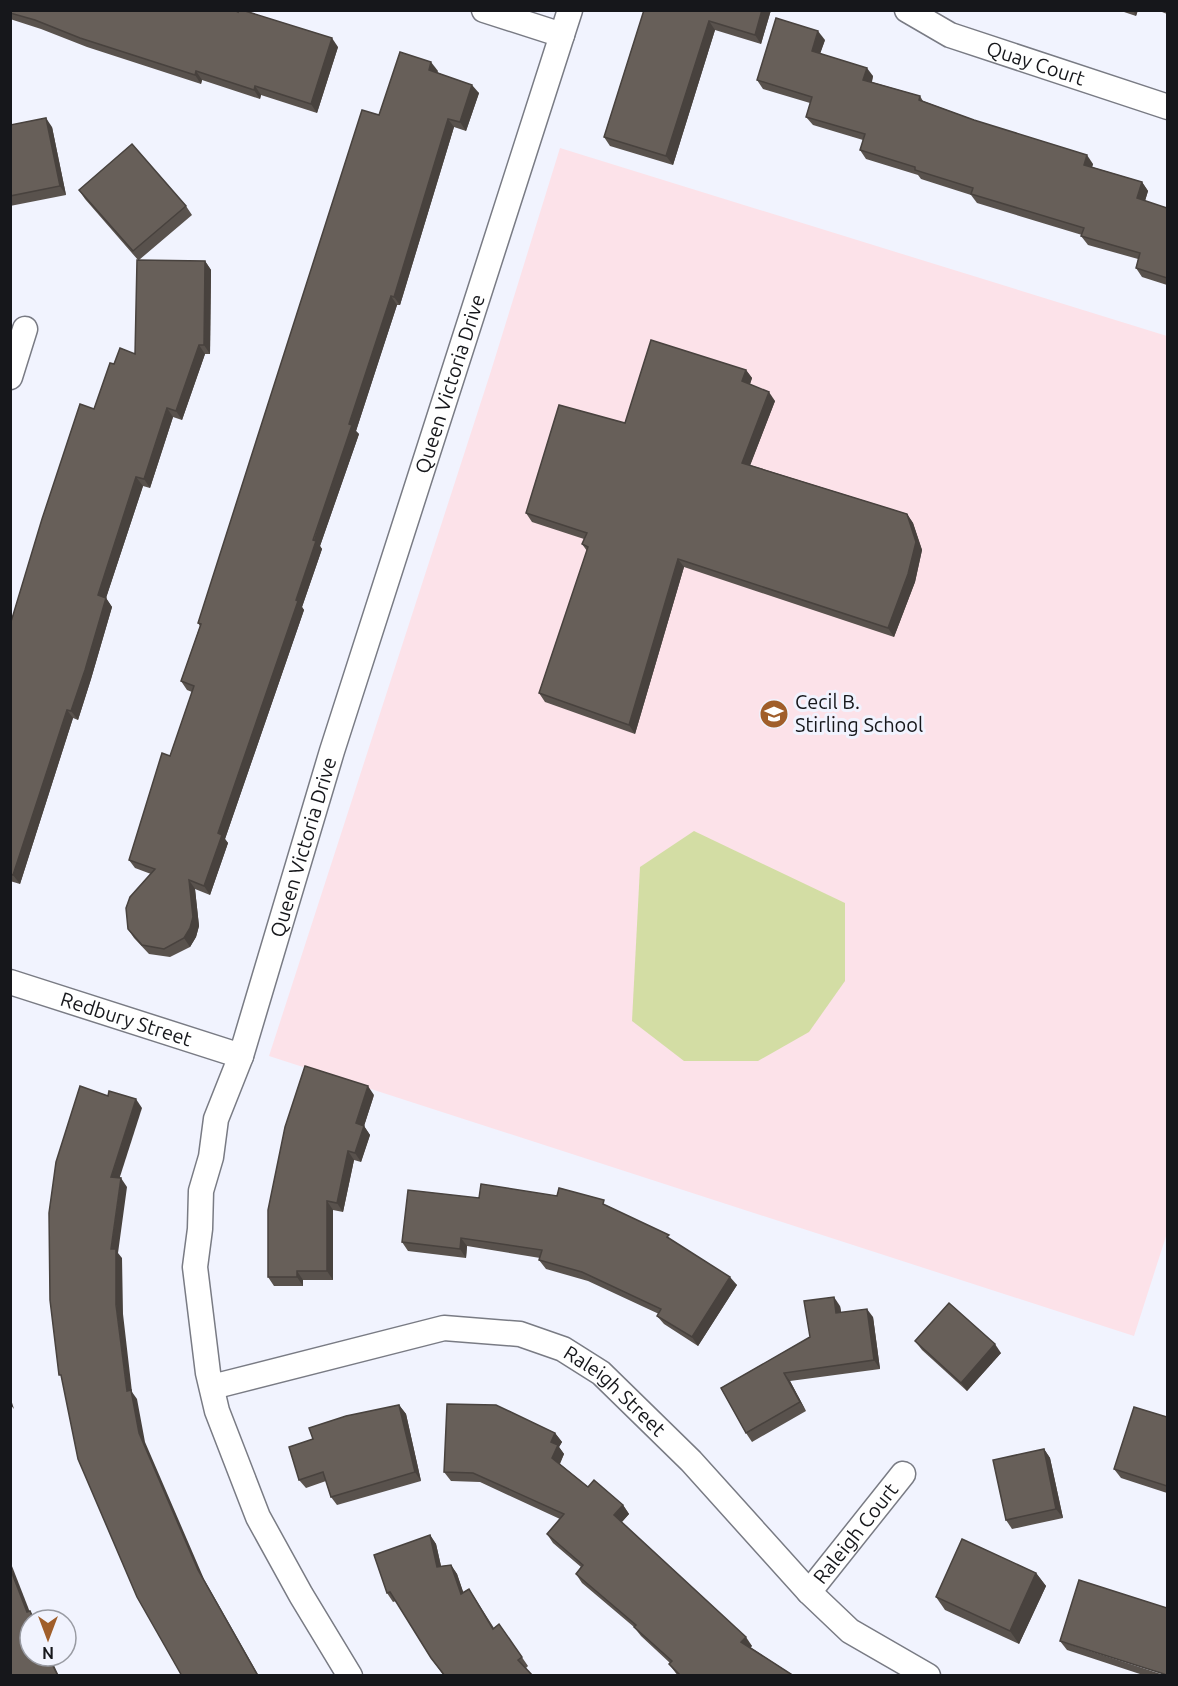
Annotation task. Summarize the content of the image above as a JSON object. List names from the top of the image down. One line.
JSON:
{"streets":{"street":["Quay Court","Queen Victoria Drive","Redbury Street","Raleigh Street","Raleigh Court"]},"crossings":[["Queen Victoria Drive","Redbury Street"],["Queen Victoria Drive","Raleigh Street"],["Raleigh Street","Raleigh Court"]],"places":{"school or university":["Cecil B. Stirling School"]},"north":"bottom"}
